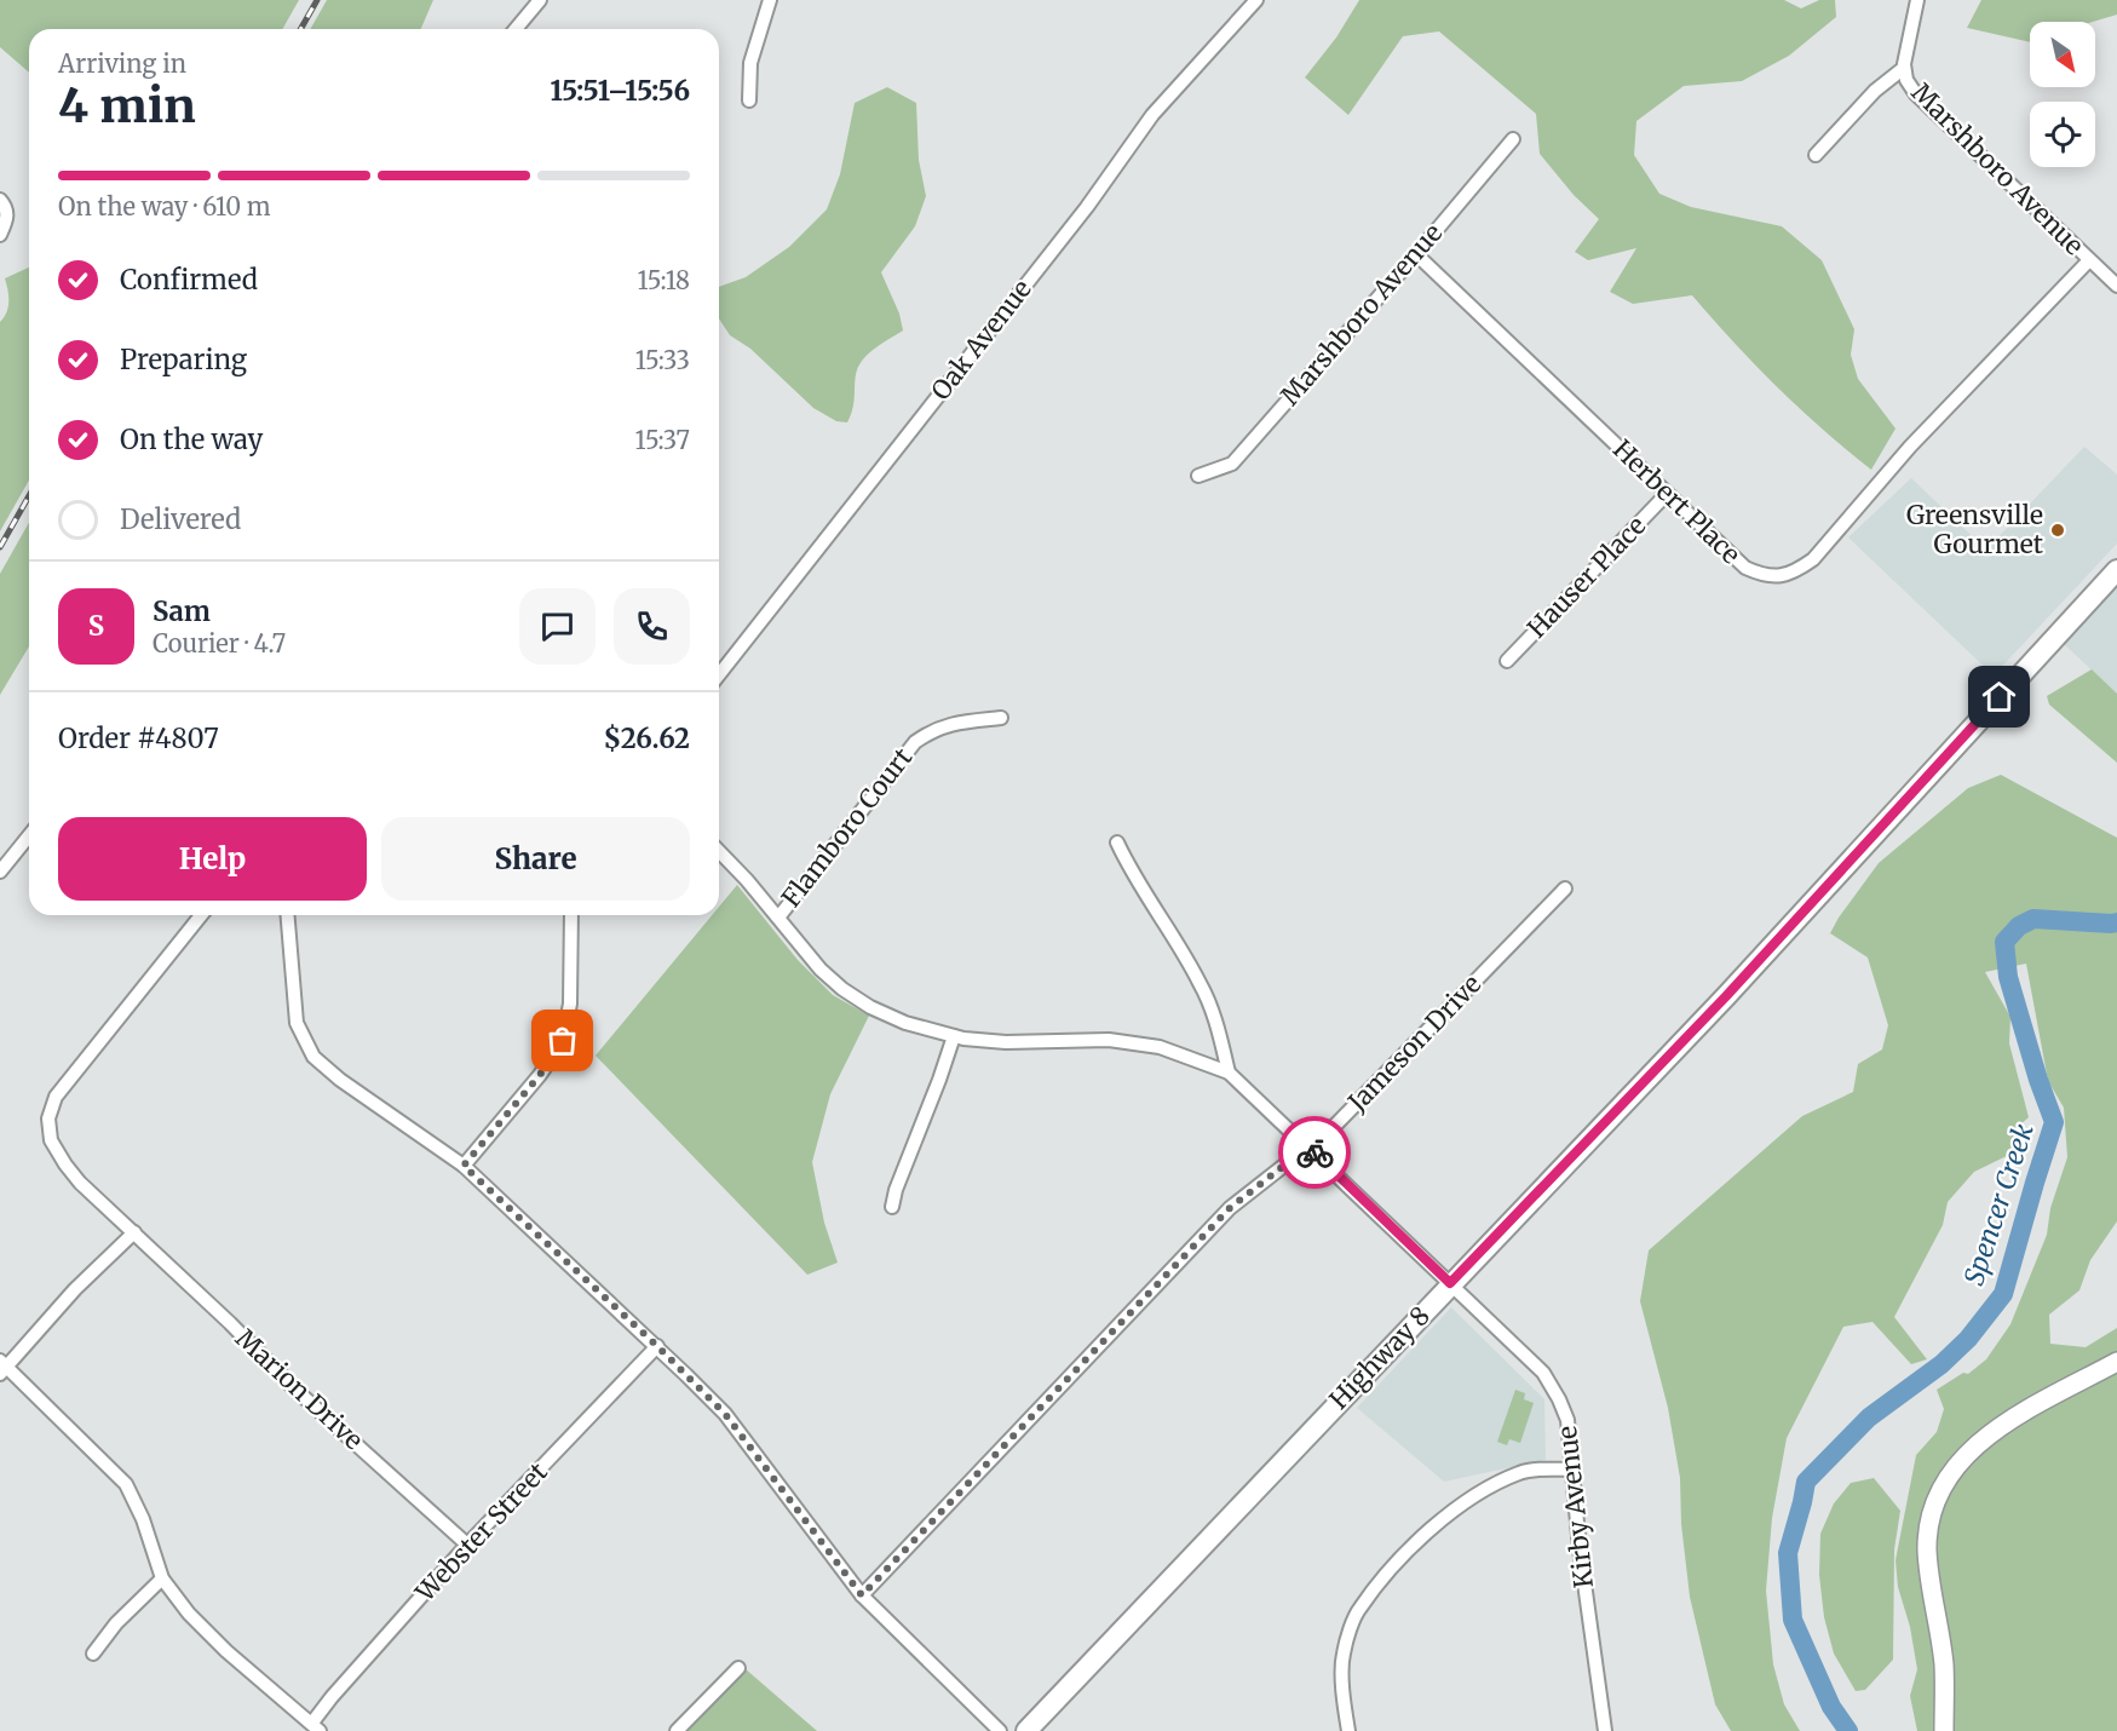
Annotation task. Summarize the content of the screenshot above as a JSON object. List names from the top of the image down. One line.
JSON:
{"streets":{"main road":["Highway 8"],"street":["Marshboro Avenue","Oak Avenue","Herbert Place","Hauser Place","Flamboro Court","Jameson Drive","Marion Drive","Kirby Avenue","Webster Street"]},"crossings":[["Marshboro Avenue","Herbert Place"],["Herbert Place","Hauser Place"],["Jameson Drive","Kirby Avenue"],["Highway 8","Kirby Avenue"],["Marion Drive","Webster Street"]],"water":["Spencer Creek"],"places":["Greensville Gourmet"],"north":"bottom right","page":{"heading":["4 min","Arriving in","15:51–15:56"],"panel":["Sam","Courier · 4.7","Order #4807","$26.62"],"bar":"On the way · 610 m","list":[["Confirmed","15:18"],["Preparing","15:33"],["On the way","15:37"],"Delivered"],"round":"S","buttons":["Help","Share"]}}
